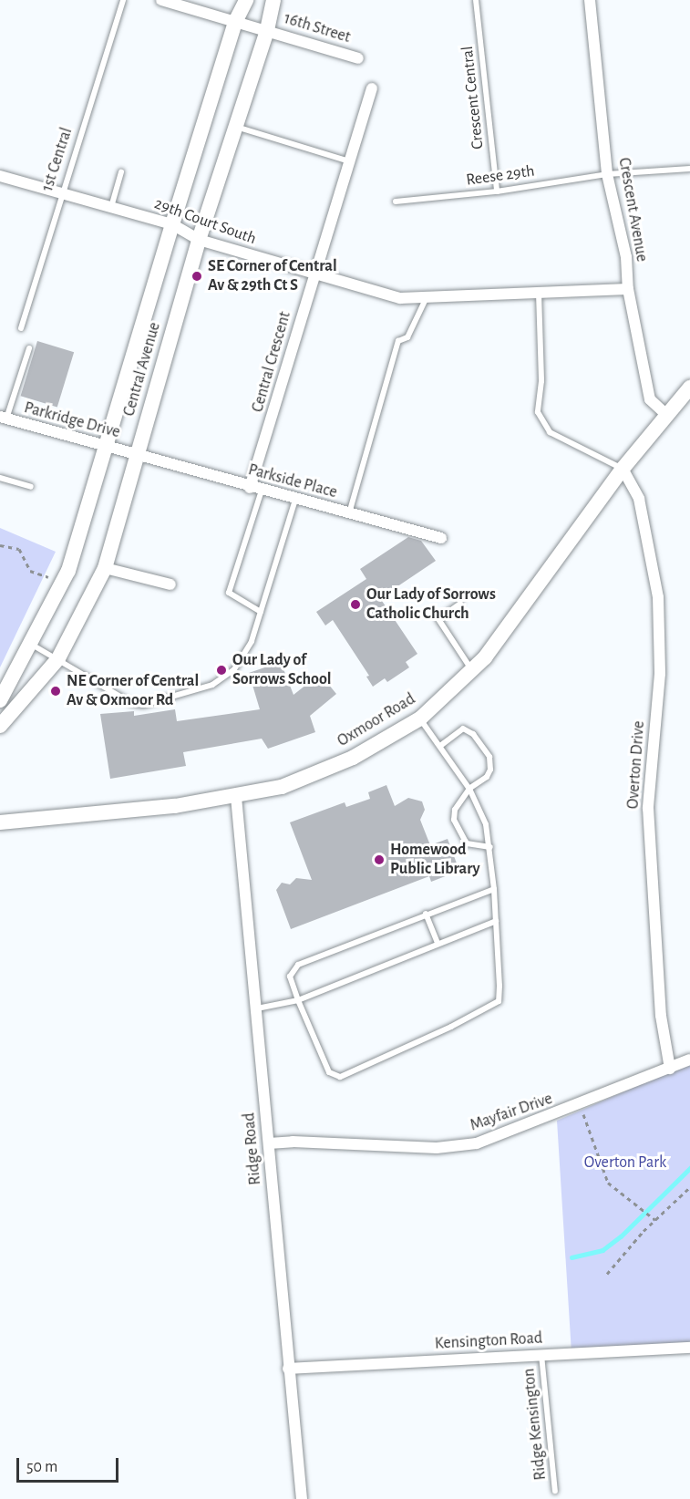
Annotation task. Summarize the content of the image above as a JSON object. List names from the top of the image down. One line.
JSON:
{"streets":{"main road":["Central Avenue","Oxmoor Road"],"street":["16th Street","Crescent Avenue","29th Court South","Central Crescent","Parkridge Drive","Parkside Place","Overton Drive","Mayfair Drive","Ridge Road","Kensington Road"],"lane":["Crescent Central","1st Central","Reese 29th","Ridge Kensington"]},"crossings":[["16th Street","Central Avenue"],["Crescent Central","Reese 29th"],["1st Central","29th Court South"],["Reese 29th","Crescent Avenue"],["Crescent Avenue","29th Court South"],["Crescent Avenue","Oxmoor Road"],["29th Court South","Central Crescent"],["29th Court South","Central Avenue"],["Central Crescent","Parkside Place"],["Central Avenue","Parkridge Drive"],["Central Avenue","Parkside Place"],["Parkridge Drive","Parkside Place"],["Oxmoor Road","Overton Drive"],["Oxmoor Road","Ridge Road"],["Overton Drive","Mayfair Drive"],["Mayfair Drive","Ridge Road"],["Ridge Road","Kensington Road"],["Kensington Road","Ridge Kensington"]],"parks":["Overton Park"],"places":["SE Corner of Central Av & 29th Ct S","Our Lady of Sorrows Catholic Church","Our Lady of Sorrows School","NE Corner of Central Av & Oxmoor Rd","Homewood Public Library"],"scale_bar":"50 m"}
